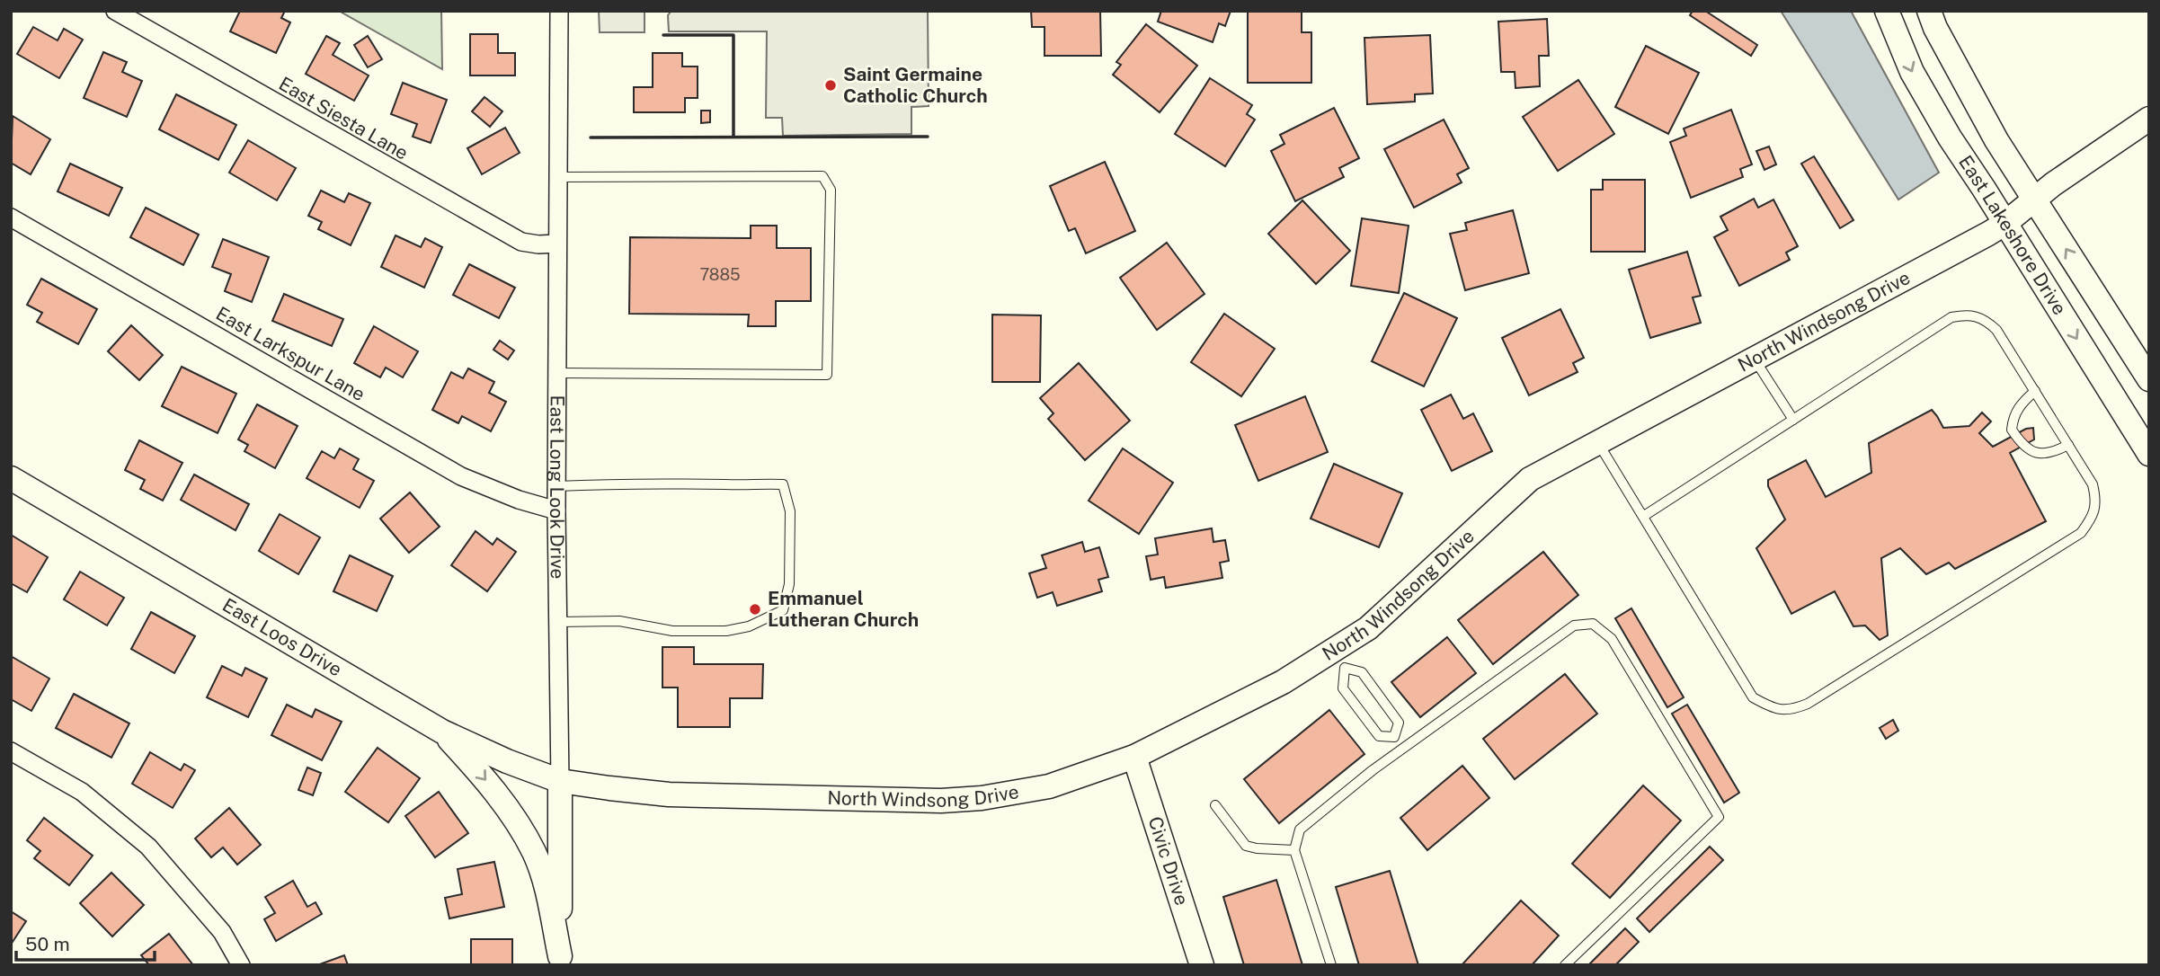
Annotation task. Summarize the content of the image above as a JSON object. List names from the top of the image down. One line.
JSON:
{"streets":{"street":["East Siesta Lane","East Lakeshore Drive","North Windsong Drive","East Larkspur Lane","East Long Look Drive","East Loos Drive","Civic Drive"]},"crossings":[["East Siesta Lane","East Long Look Drive"],["East Lakeshore Drive","North Windsong Drive"],["North Windsong Drive","East Long Look Drive"],["North Windsong Drive","East Loos Drive"],["North Windsong Drive","Civic Drive"],["East Larkspur Lane","East Long Look Drive"],["East Long Look Drive","East Loos Drive"]],"places":["Saint Germaine Catholic Church","Emmanuel Lutheran Church"],"house_numbers":["7885"],"scale_bar":"50 m"}
